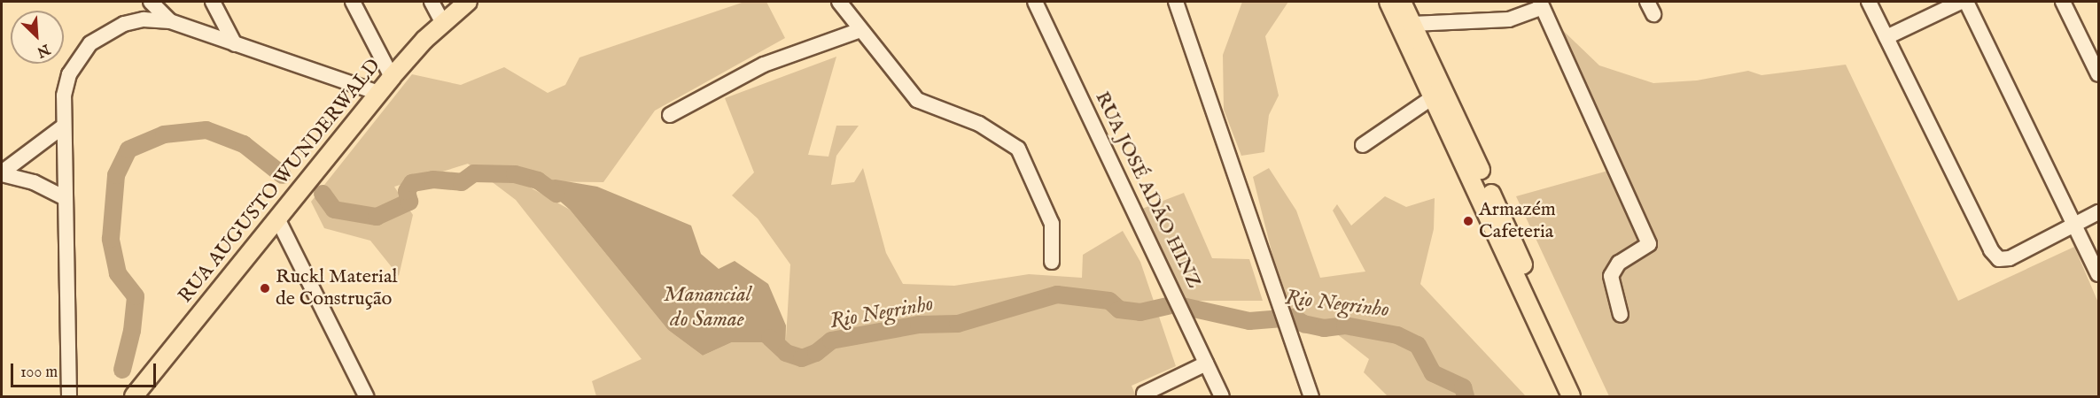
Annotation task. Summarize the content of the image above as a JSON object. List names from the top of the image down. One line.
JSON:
{"streets":{"main road":["RUA AUGUSTO WUNDERWALD"],"street":["RUA JOSÉ ADÃO HINZ"]},"water":["Manancial do Samae","Rio Negrinho"],"places":["Armazém Cafeteria","Ruckl Material de Construção"],"scale_bar":"100 m","north":"bottom right"}
